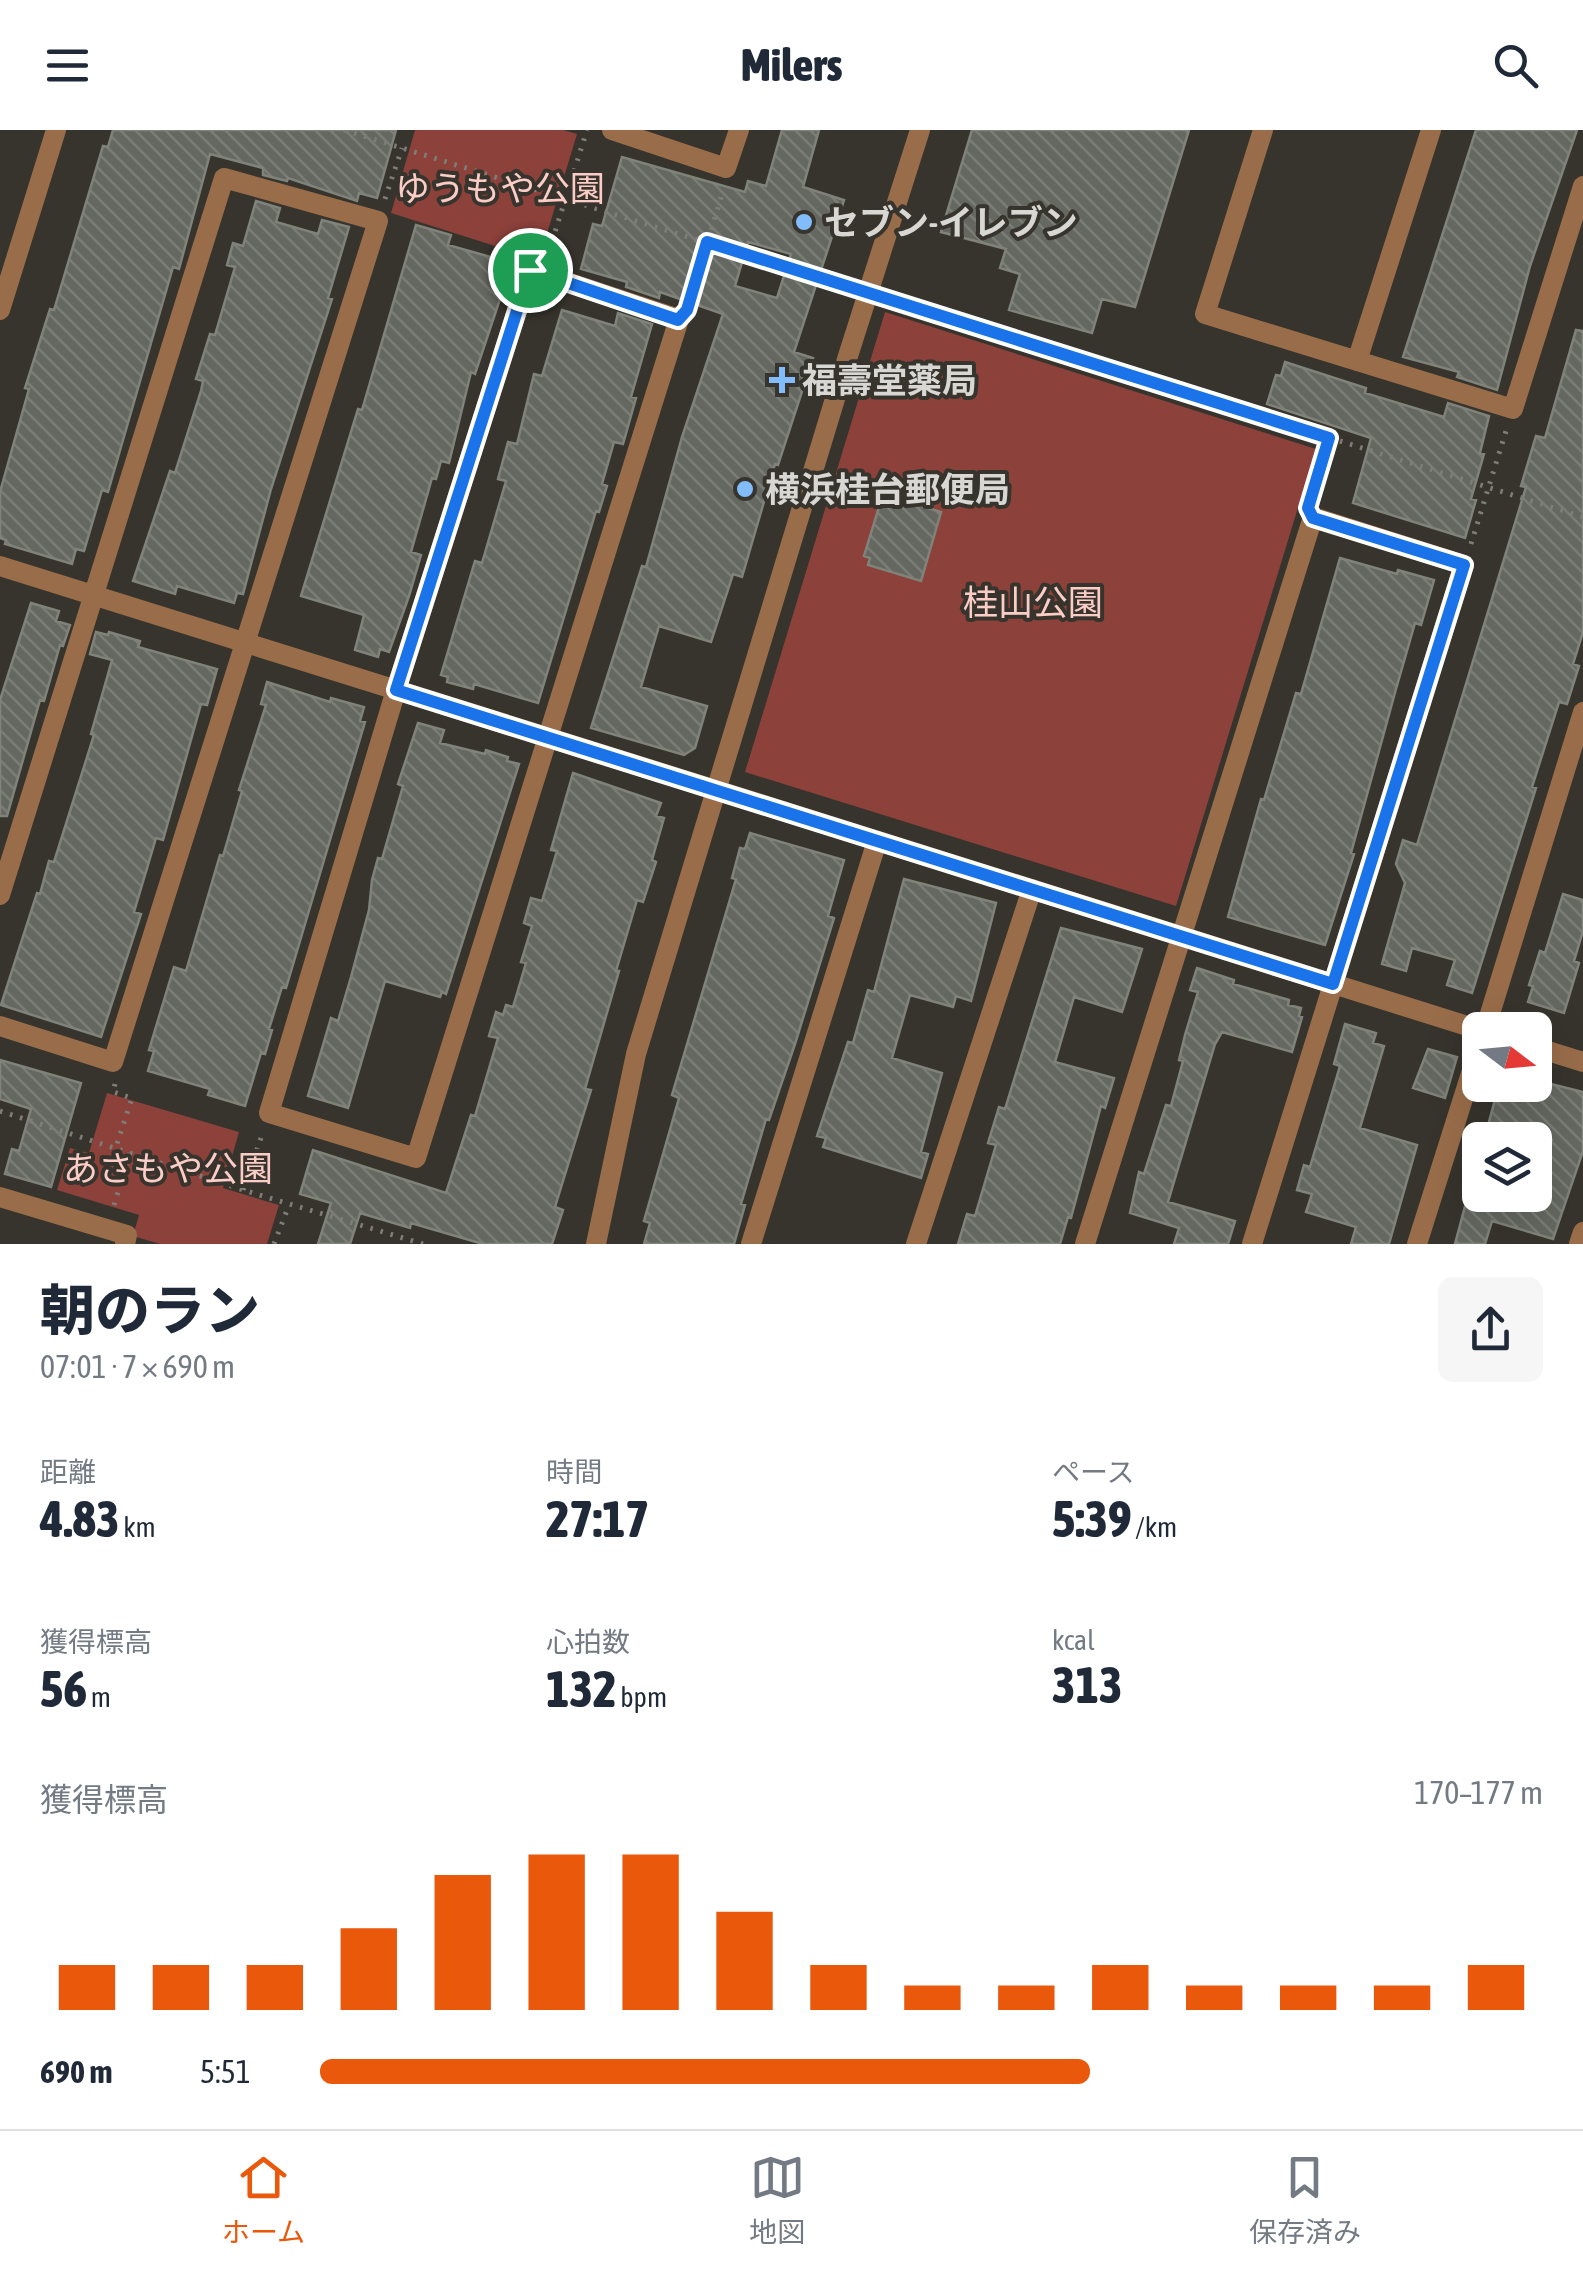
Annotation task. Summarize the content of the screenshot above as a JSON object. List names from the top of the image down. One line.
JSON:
{"parks":["ゆうもや公園","桂山公園","あさもや公園"],"places":{"other":["セブン-イレブン","横浜桂台郵便局"],"health":["福壽堂薬局"]},"north":"right","page":{"header":"Milers","heading":["朝のラン","07:01 · 7 × 690 m"],"stats":[["距離","4.83 km"],["時間","27:17"],["ペース","5:39 /km"],["獲得標高","56 m"],["心拍数","132 bpm"],["kcal","313"]],"chart":["獲得標高","170–177 m"],"list":[{"name":"690 m","note":"5:51"}],"tabs":["ホーム","地図","保存済み"]}}
